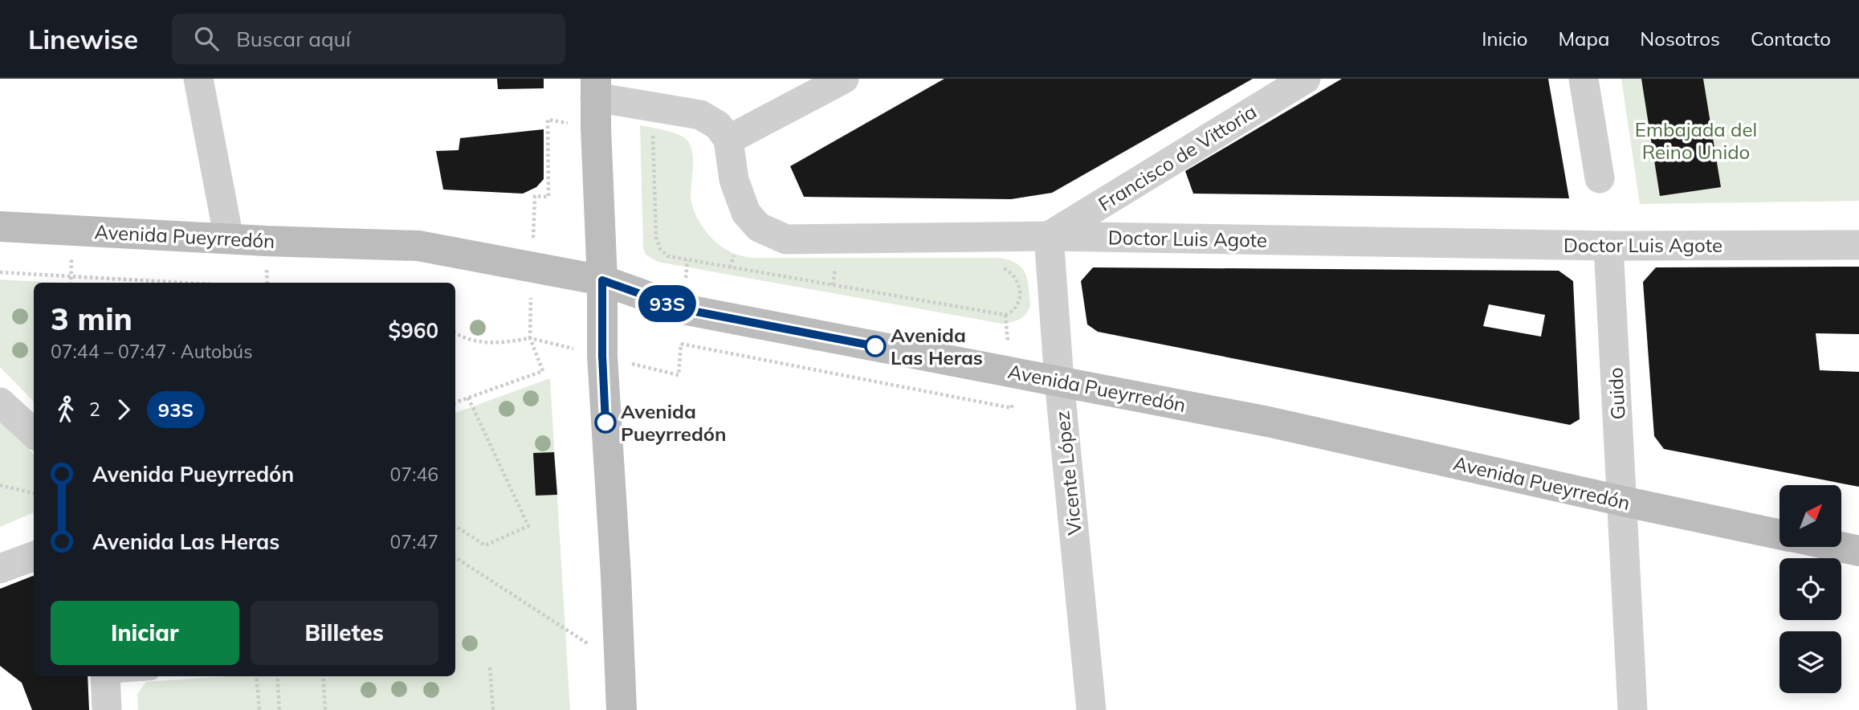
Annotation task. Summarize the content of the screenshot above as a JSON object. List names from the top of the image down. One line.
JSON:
{"streets":{"main road":["Avenida Pueyrredón"],"street":["Francisco de Vittoria","Doctor Luis Agote","Guido","Vicente López"]},"crossings":[["Francisco de Vittoria","Doctor Luis Agote"],["Francisco de Vittoria","Vicente López"],["Avenida Pueyrredón","Guido"],["Avenida Pueyrredón","Vicente López"],["Doctor Luis Agote","Guido"],["Doctor Luis Agote","Vicente López"]],"parks":["Embajada del Reino Unido"],"places":["Avenida Las Heras","Avenida Pueyrredón"],"lines":["bus line 93S"],"north":"top right","page":{"header":"Linewise","search":"Buscar aquí","nav":["Inicio","Mapa","Nosotros","Contacto"],"on_map":"93S","heading":["3 min","07:44 – 07:47 · Autobús","$960"],"legs":["2","93S"],"list":[{"name":"Avenida Pueyrredón","value":"07:46"},{"name":"Avenida Las Heras","value":"07:47"}],"buttons":["Iniciar","Billetes"]}}
